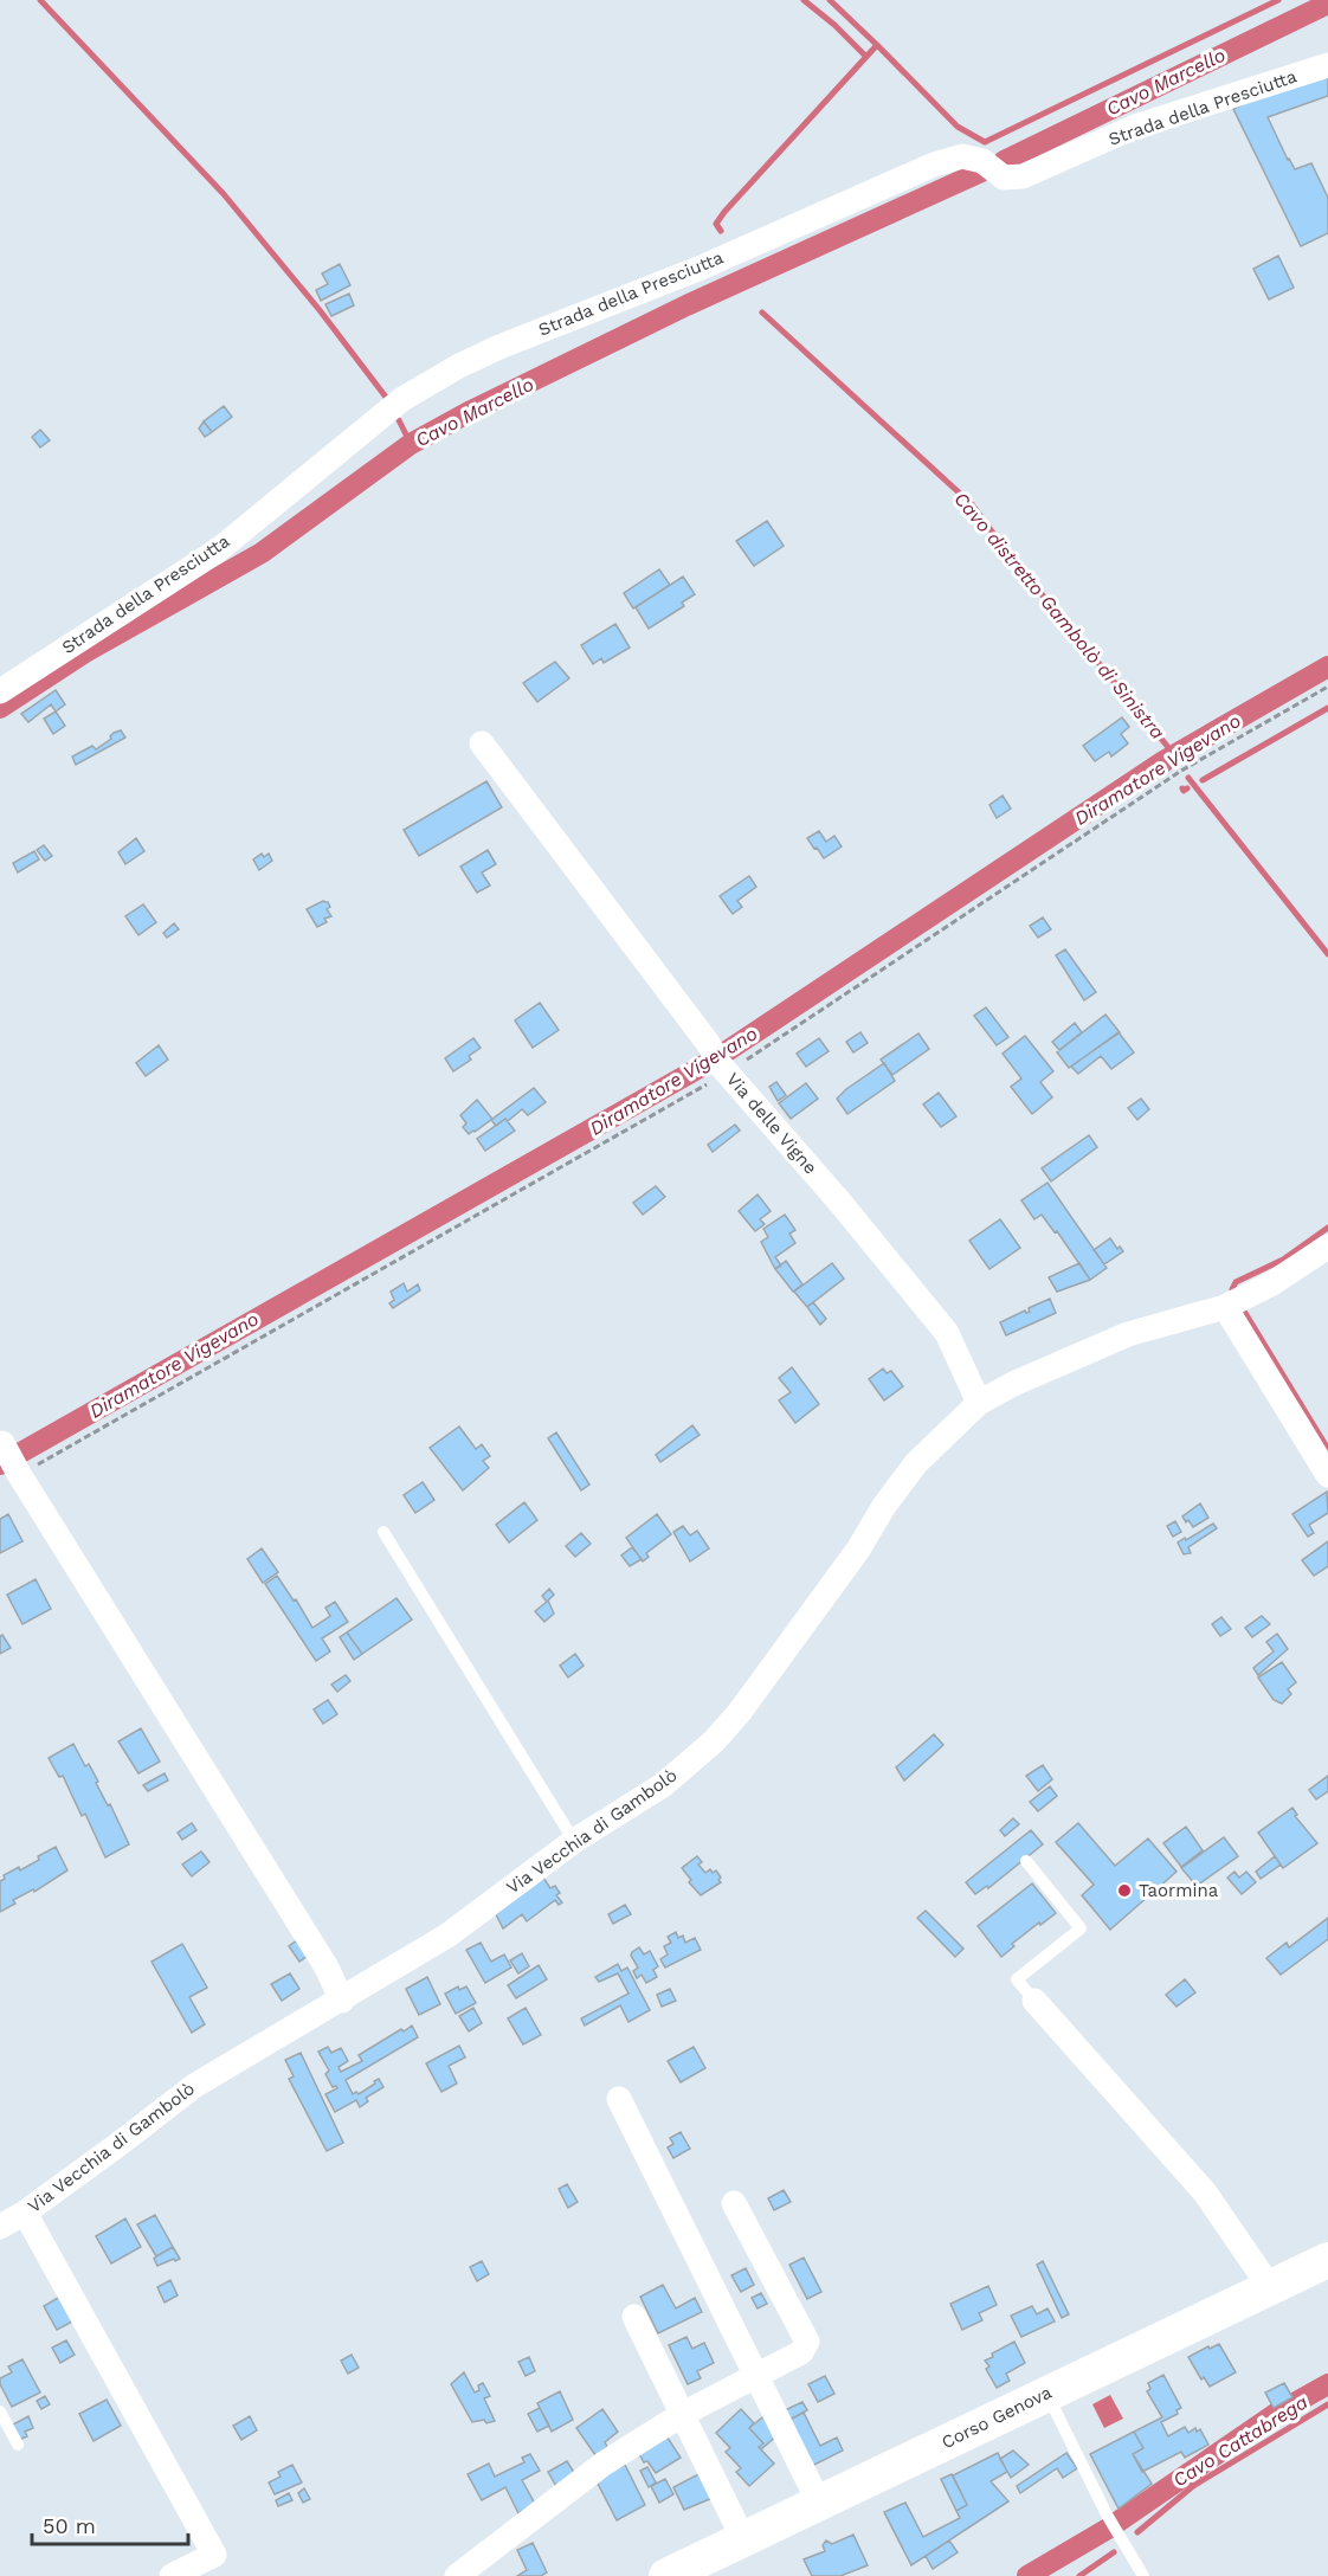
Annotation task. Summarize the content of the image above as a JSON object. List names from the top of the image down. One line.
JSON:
{"streets":{"main road":["Corso Genova"],"street":["Strada della Presciutta","Via delle Vigne","Via Vecchia di Gambolò"]},"crossings":[["Via delle Vigne","Via Vecchia di Gambolò"]],"water":["Cavo Marcello","Cavo distretto Gambolò di Sinistra","Diramatore Vigevano","Cavo Cattabrega"],"places":["Taormina"],"scale_bar":"50 m"}
